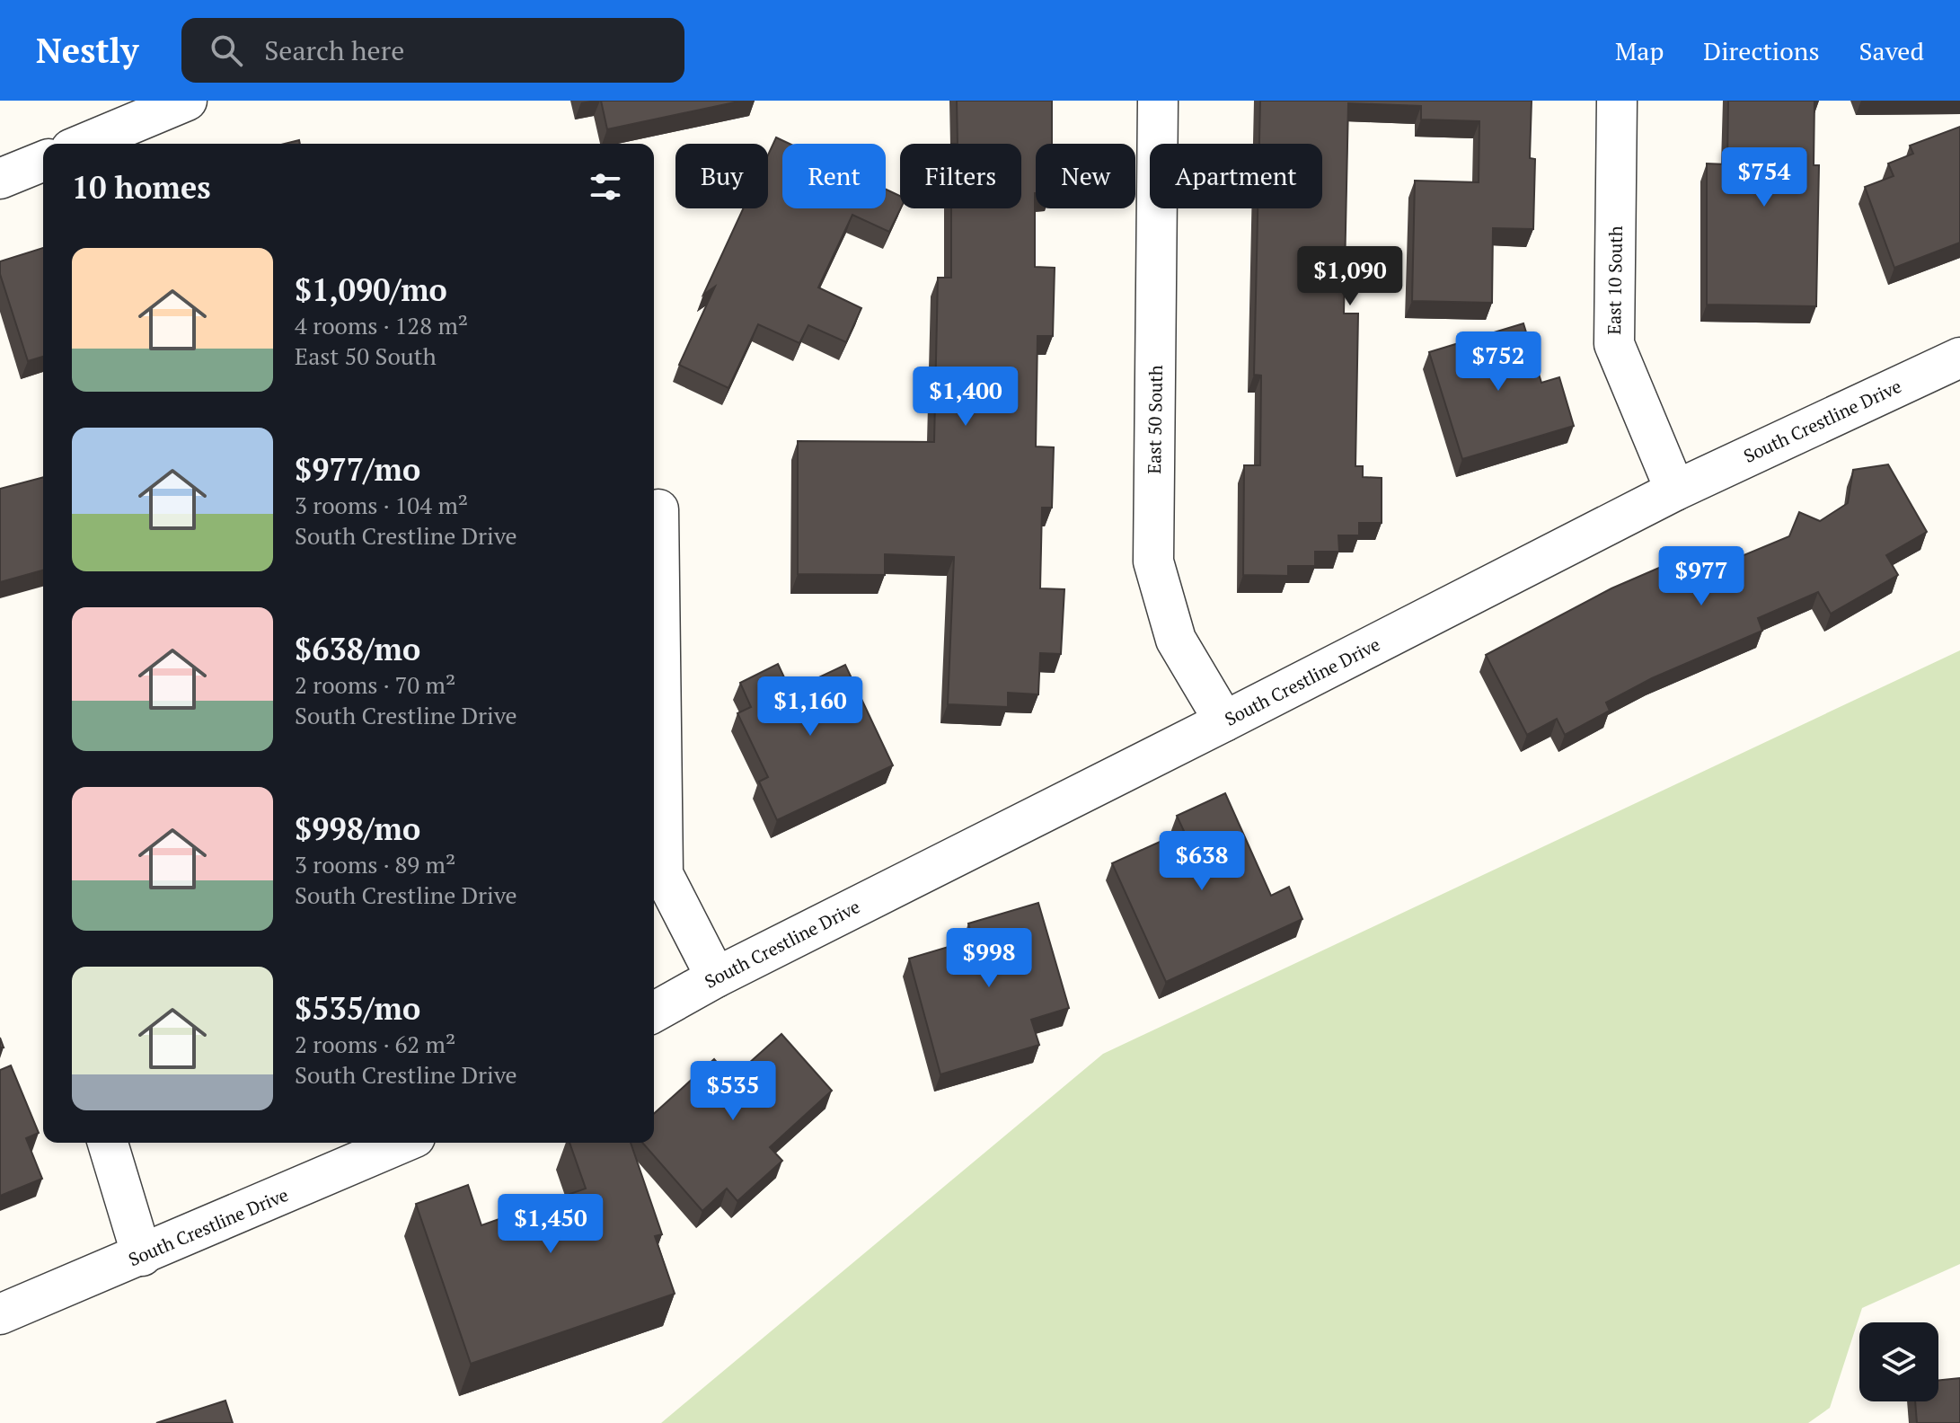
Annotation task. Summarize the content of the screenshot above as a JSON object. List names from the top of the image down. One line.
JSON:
{"streets":{"street":["East 10 South","East 50 South","South Crestline Drive"]},"crossings":[["East 10 South","South Crestline Drive"],["East 50 South","South Crestline Drive"]],"page":{"header":"Nestly","search":"Search here","nav":["Map","Directions","Saved"],"chip":["Buy","Rent","Filters","New","Apartment"],"heading":"10 homes","price":["$754","$1,090","$752","$1,400","$977","$1,160","$638","$998","$535","$1,450"],"list":[{"name":"$1,090/mo","note":"4 rooms · 128 m² · East 50 South"},{"name":"$977/mo","note":"3 rooms · 104 m² · South Crestline Drive"},{"name":"$638/mo","note":"2 rooms · 70 m² · South Crestline Drive"},{"name":"$998/mo","note":"3 rooms · 89 m² · South Crestline Drive"},{"name":"$535/mo","note":"2 rooms · 62 m² · South Crestline Drive"}]}}
